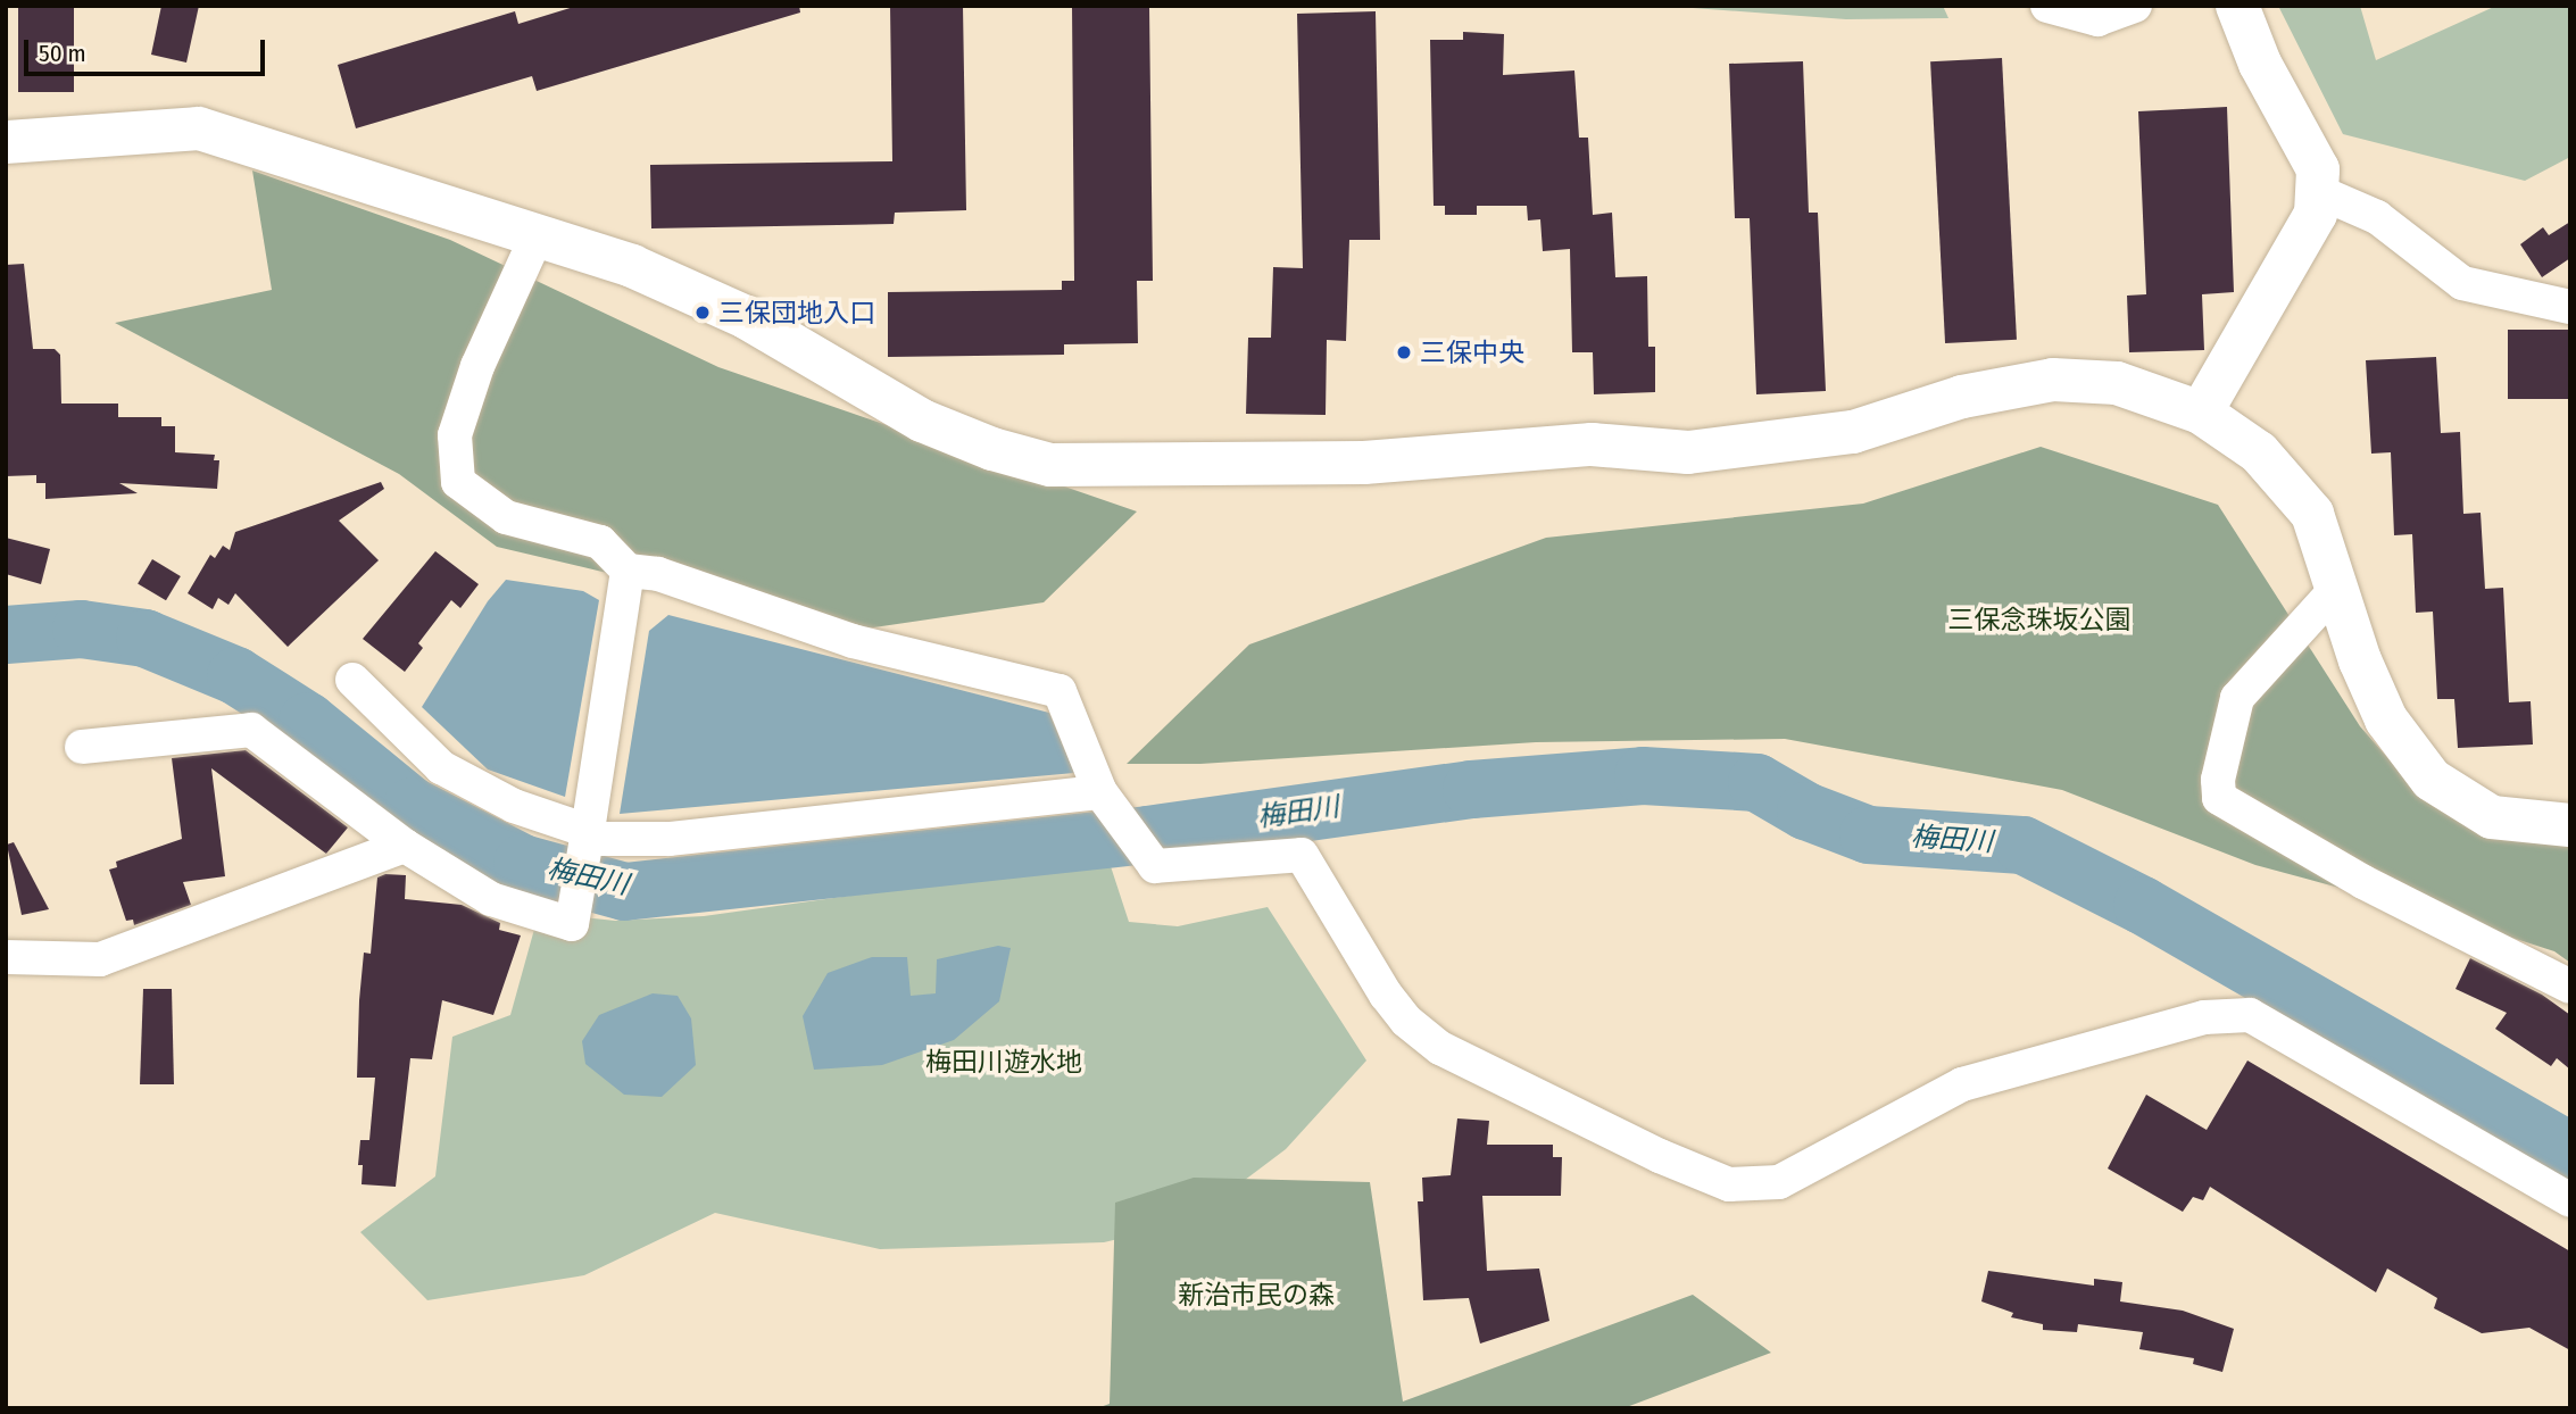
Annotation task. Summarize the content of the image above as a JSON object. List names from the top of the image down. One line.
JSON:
{"water":["梅田川"],"parks":["三保念珠坂公園","梅田川遊水地","新治市民の森"],"places":["三保団地入口","三保中央"],"scale_bar":"50 m"}
